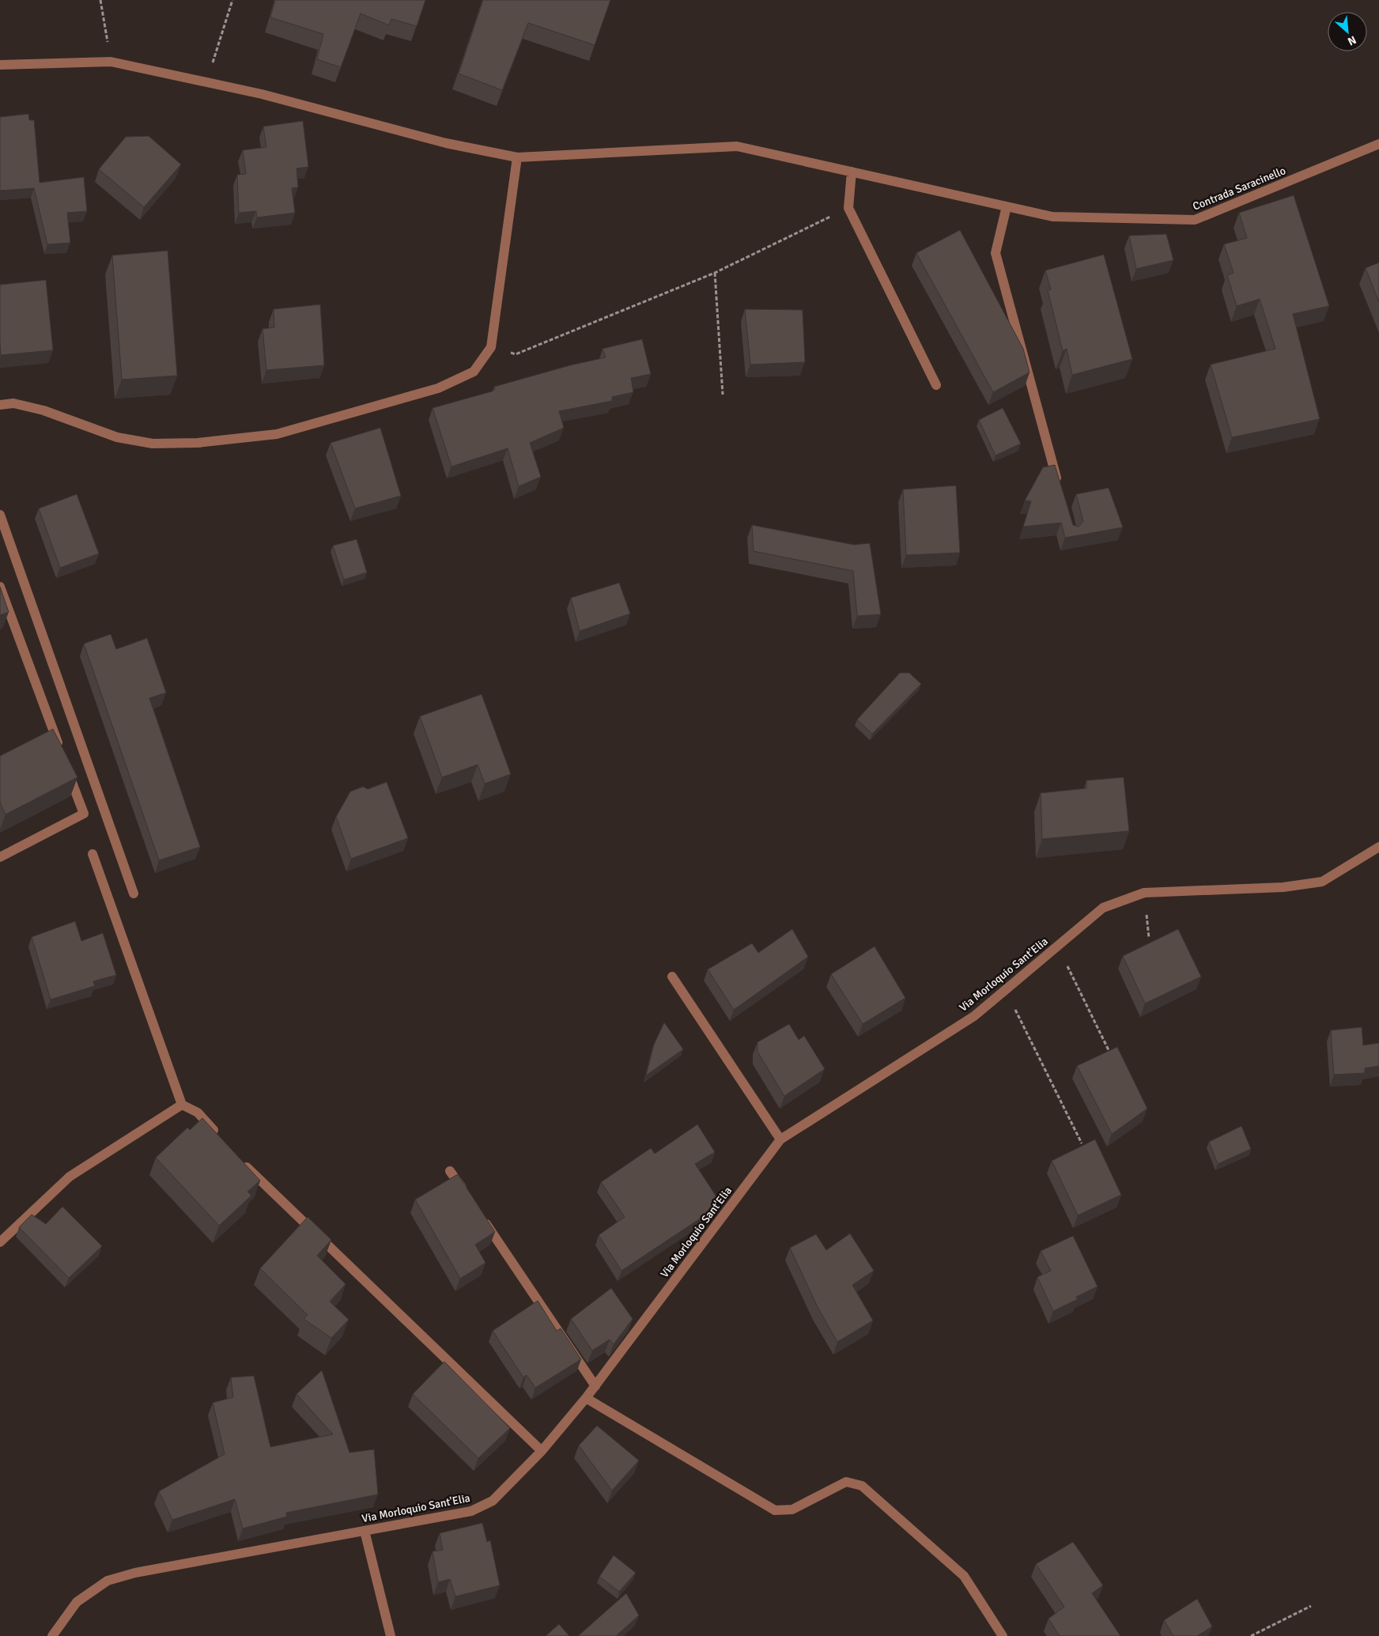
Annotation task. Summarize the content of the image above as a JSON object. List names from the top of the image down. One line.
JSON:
{"streets":{"street":["Contrada Saracinello","Via Morloquio Sant'Elia"]},"north":"bottom right"}
